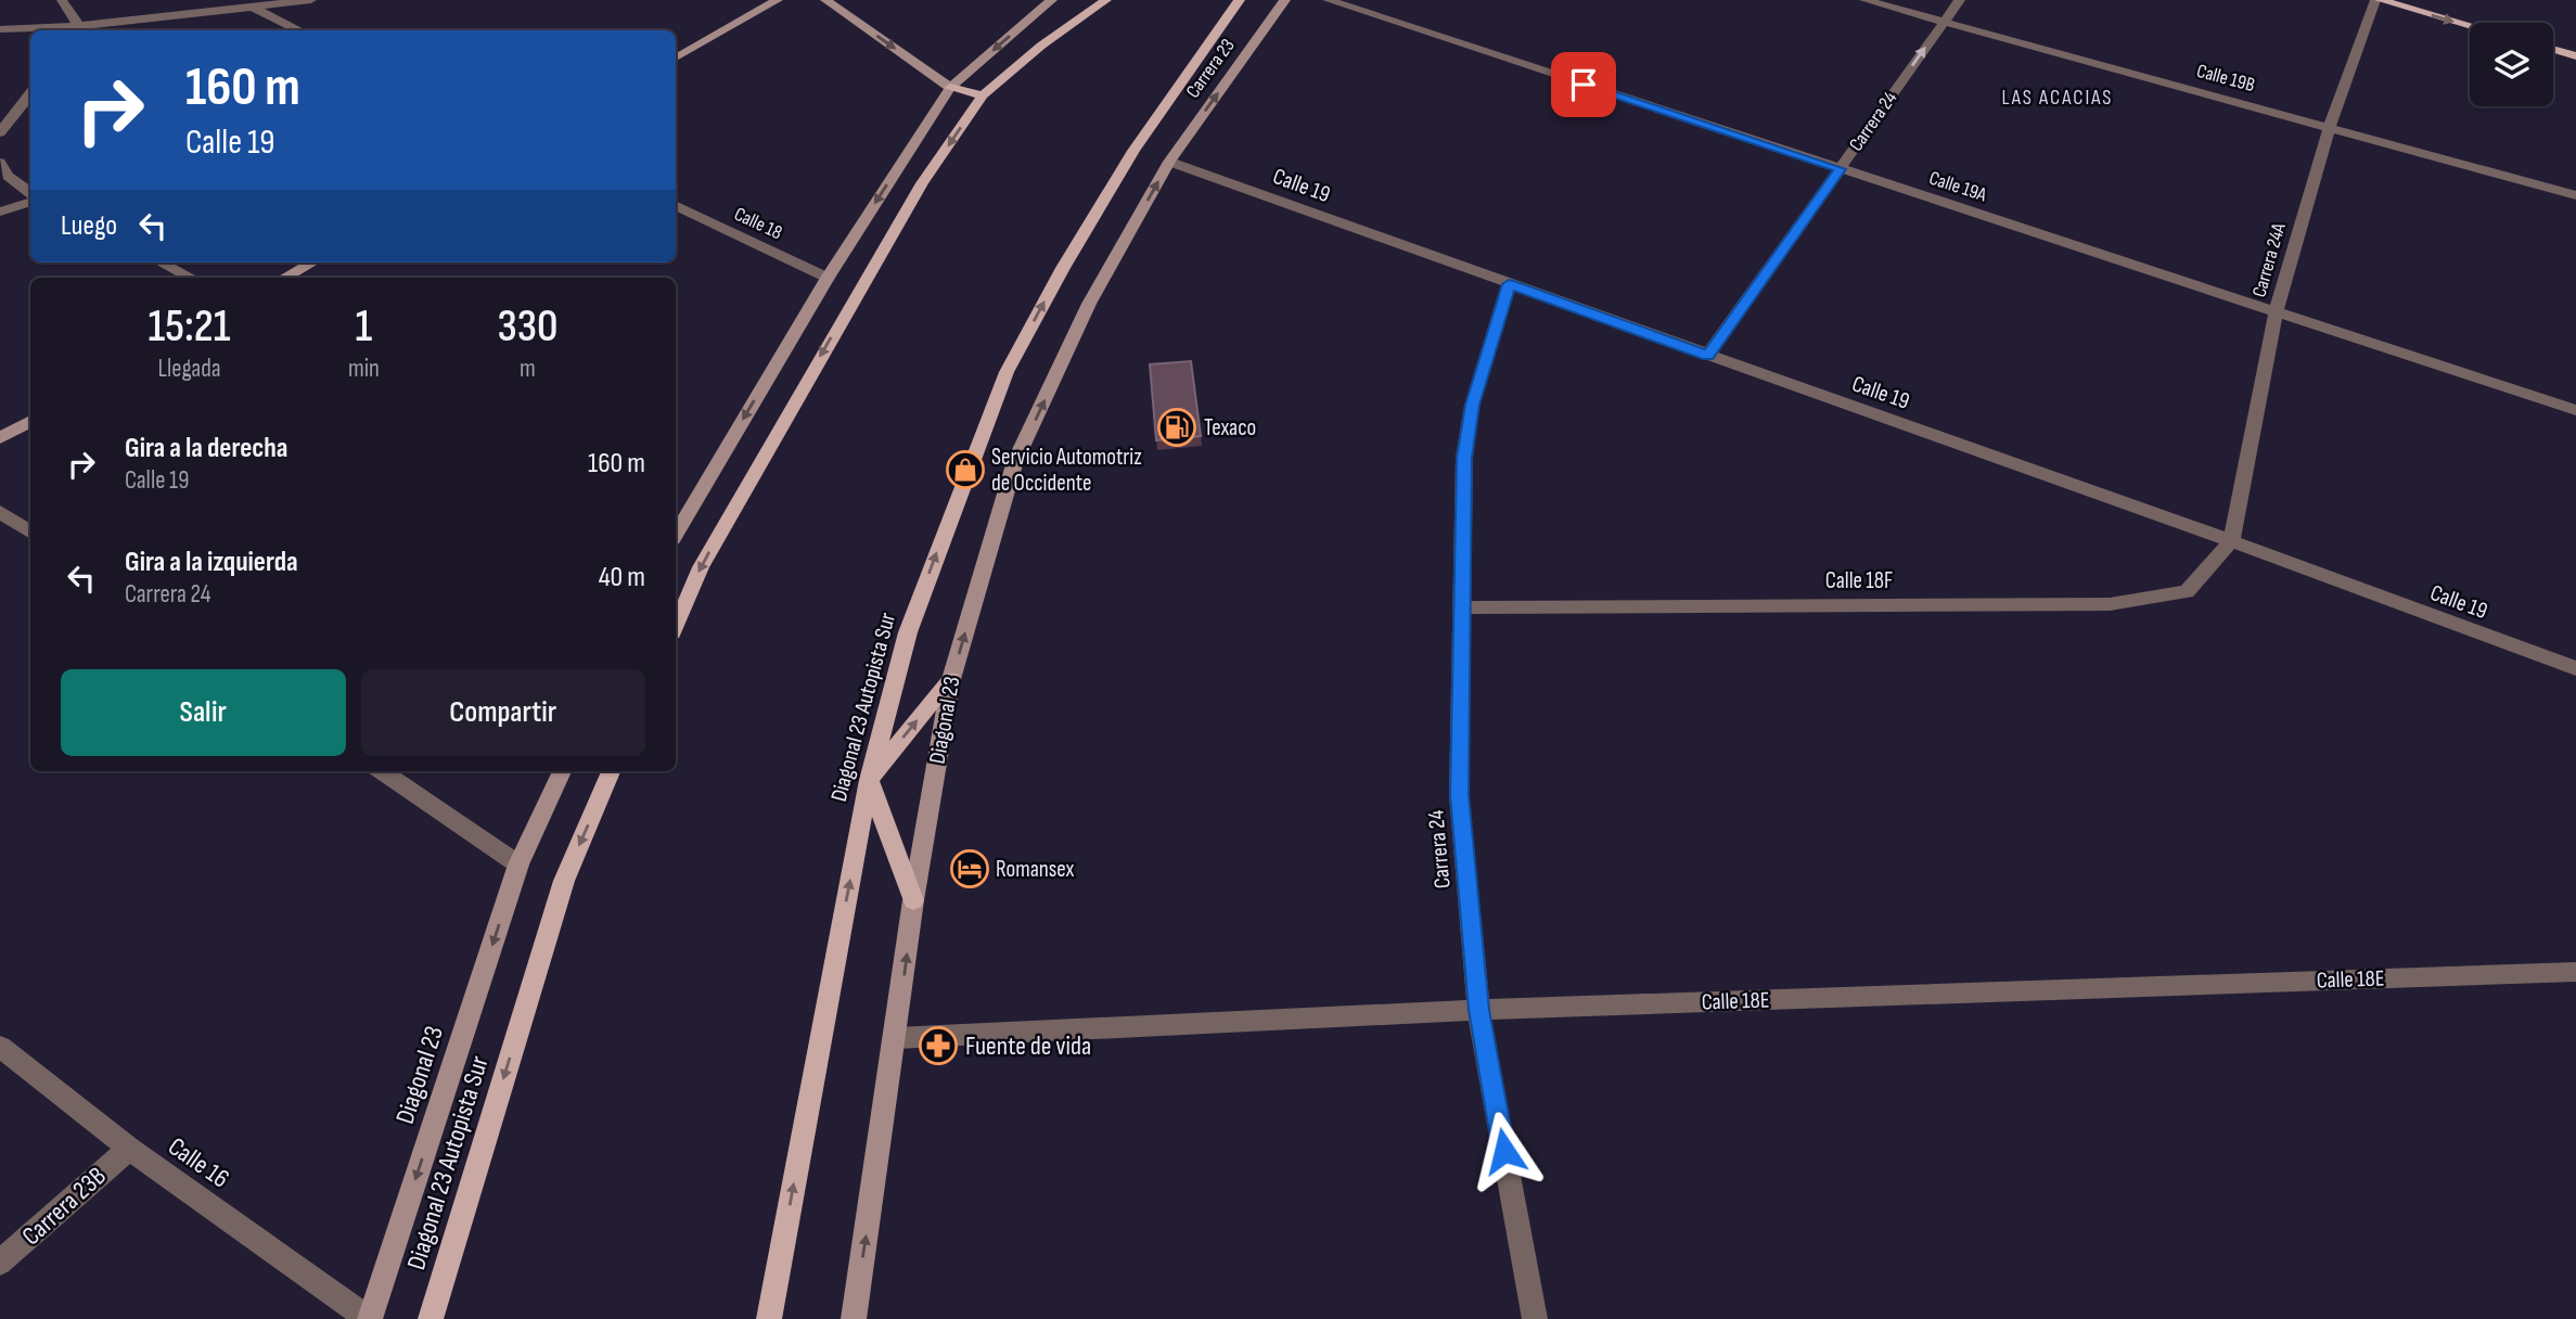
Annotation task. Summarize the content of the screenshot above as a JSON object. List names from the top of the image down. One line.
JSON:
{"streets":{"main road":["Carrera 23","Diagonal 23 Autopista Sur"],"street":["Calle 19B","Carrera 24","Calle 19","Calle 19A","Calle 18","Carrera 24A","Calle 18F","Diagonal 23","Calle 18E","Calle 16","Carrera 23B"]},"crossings":[["Carrera 23","Calle 19"],["Carrera 23","Diagonal 23 Autopista Sur"],["Carrera 23","Diagonal 23"],["Calle 19B","Carrera 24"],["Calle 19B","Carrera 24A"],["Carrera 24","Calle 19"],["Carrera 24","Calle 19A"],["Carrera 24","Calle 18F"],["Carrera 24","Calle 18E"],["Calle 19","Carrera 24A"],["Calle 19","Calle 18F"],["Calle 19","Diagonal 23"],["Calle 19A","Carrera 24A"],["Carrera 24A","Calle 18F"],["Diagonal 23","Calle 18E"],["Diagonal 23","Calle 16"],["Calle 16","Carrera 23B"]],"districts":["LAS ACACIAS"],"places":{"fuel station":["Texaco"],"shop":["Servicio Automotriz de Occidente"],"hotel":["Romansex"],"pharmacy":["Fuente de vida"]},"page":{"turn":["160 m","Calle 19"],"then":"Luego","eta":["15:21","Llegada","1","min","330","m"],"list":[{"name":"Gira a la derecha","note":"Calle 19","value":"160 m"},{"name":"Gira a la izquierda","note":"Carrera 24","value":"40 m"}],"buttons":["Salir","Compartir"]}}
